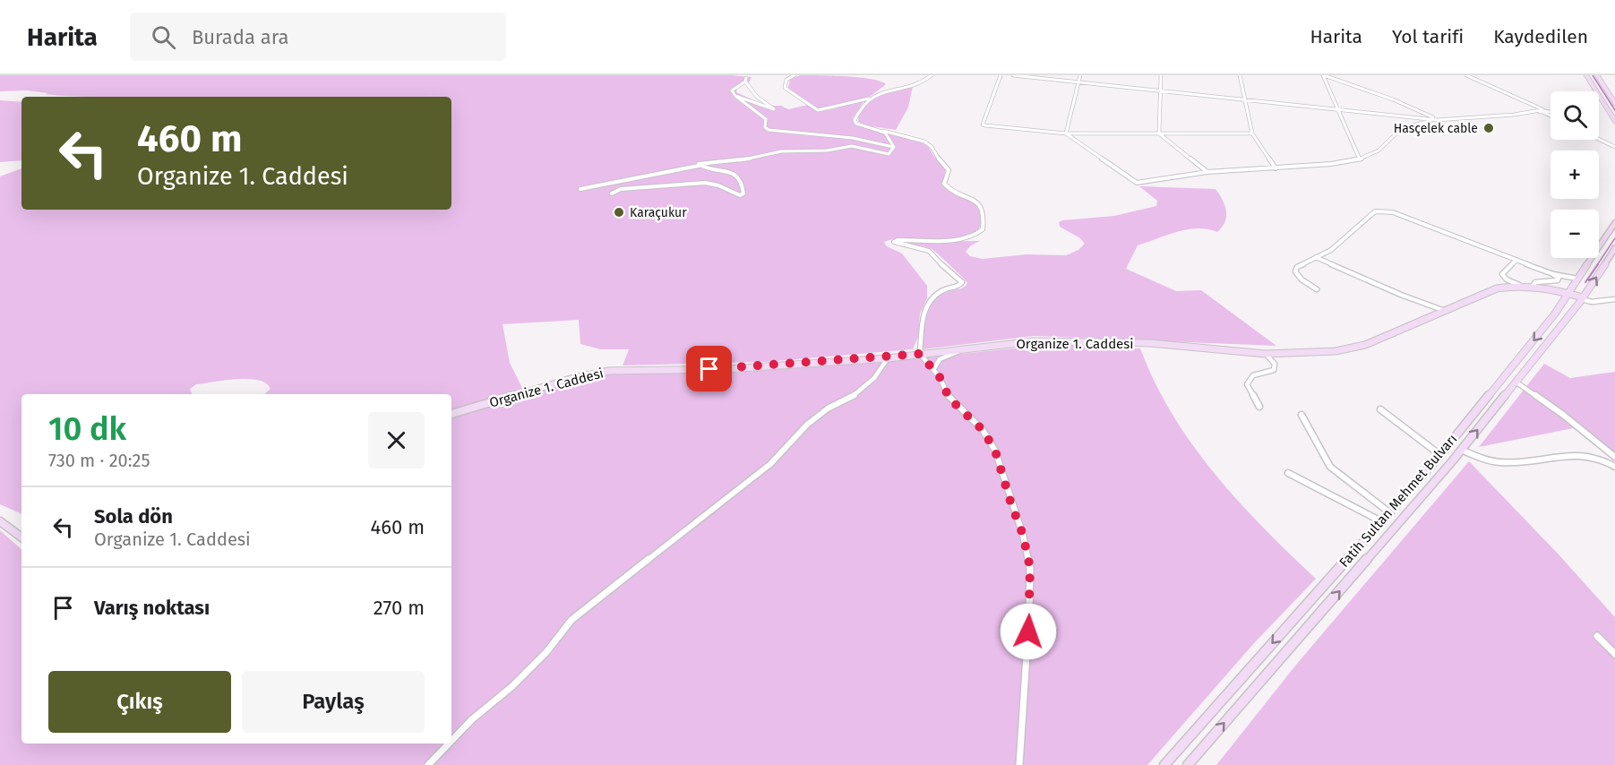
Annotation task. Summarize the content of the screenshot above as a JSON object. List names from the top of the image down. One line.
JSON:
{"streets":{"main road":["Organize 1. Caddesi","Fatih Sultan Mehmet Bulvarı"]},"places":["Hasçelek cable","Karaçukur"],"page":{"header":"Harita","search":"Burada ara","nav":["Harita","Yol tarifi","Kaydedilen"],"map_buttons":["+","−"],"turn":["460 m","Organize 1. Caddesi"],"heading":["10 dk","730 m · 20:25"],"list":[{"name":"Sola dön","note":"Organize 1. Caddesi","value":"460 m"},{"name":"Varış noktası","value":"270 m"}],"buttons":["Çıkış","Paylaş"]}}
